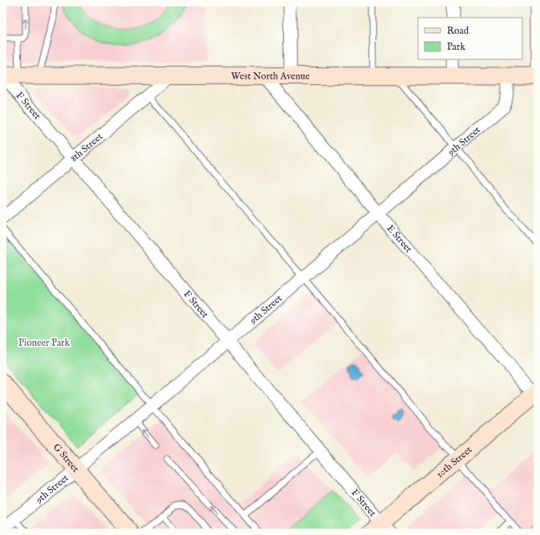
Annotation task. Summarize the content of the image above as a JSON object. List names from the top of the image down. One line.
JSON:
{"streets":{"street":["West North Avenue","F Street","9th Street","8th Street","E Street","G Street","10th Street"]},"crossings":[["West North Avenue","F Street"],["West North Avenue","9th Street"],["West North Avenue","8th Street"],["West North Avenue","E Street"],["F Street","9th Street"],["F Street","8th Street"],["F Street","10th Street"],["9th Street","E Street"],["9th Street","G Street"],["E Street","10th Street"]],"parks":["Pioneer Park"],"legend":["Road","Park"]}
